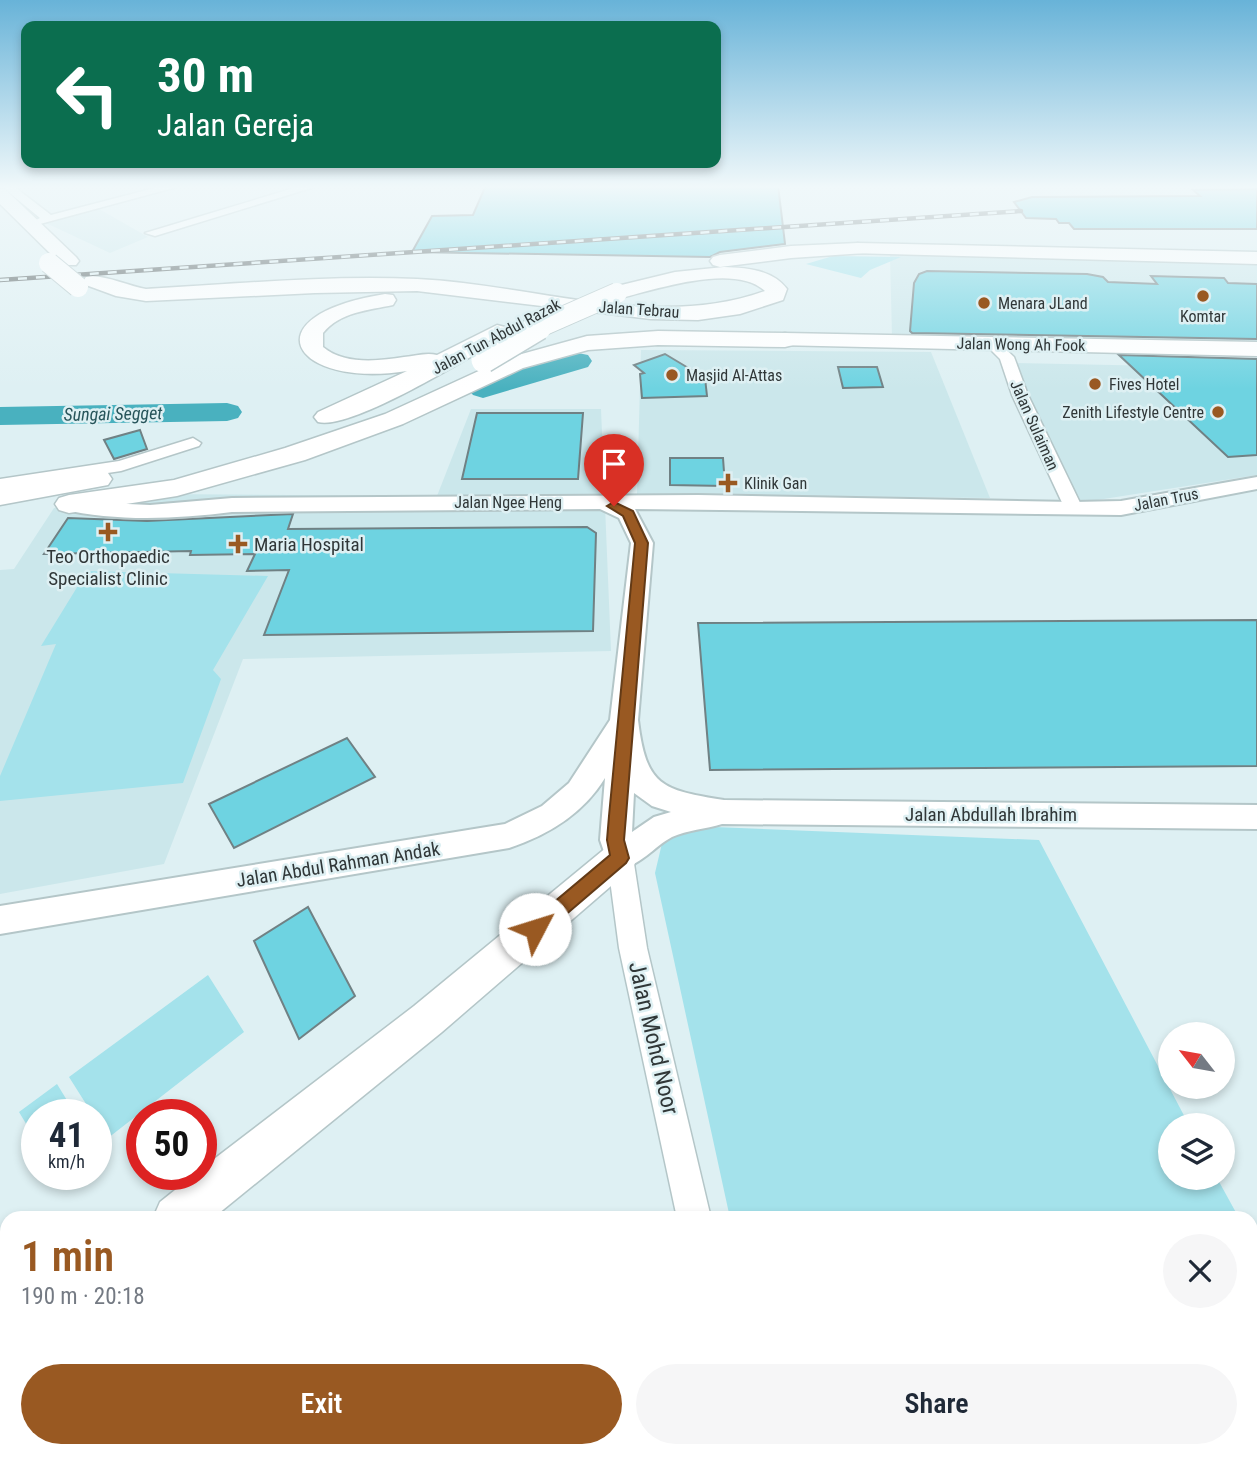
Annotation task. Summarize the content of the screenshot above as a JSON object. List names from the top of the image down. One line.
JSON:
{"streets":{"highway":["Jalan Tebrau","Jalan Tun Abdul Razak"],"main road":["Jalan Wong Ah Fook"],"street":["Jalan Sulaiman","Jalan Trus","Jalan Ngee Heng","Jalan Abdullah Ibrahim","Jalan Abdul Rahman Andak","Jalan Mohd Noor"]},"crossings":[["Jalan Tebrau","Jalan Tun Abdul Razak"],["Jalan Tebrau","Jalan Wong Ah Fook"],["Jalan Tun Abdul Razak","Jalan Ngee Heng"],["Jalan Wong Ah Fook","Jalan Sulaiman"],["Jalan Sulaiman","Jalan Trus"],["Jalan Sulaiman","Jalan Ngee Heng"],["Jalan Trus","Jalan Ngee Heng"],["Jalan Abdullah Ibrahim","Jalan Abdul Rahman Andak"],["Jalan Abdullah Ibrahim","Jalan Mohd Noor"]],"water":["Sungai Segget"],"places":{"other":["Komtar","Menara JLand","Masjid Al-Attas","Fives Hotel","Zenith Lifestyle Centre"],"health":["Klinik Gan","Teo Orthopaedic Specialist Clinic","Maria Hospital"]},"north":"top left","page":{"turn":["30 m","Jalan Gereja"],"speed":"41 km/h","limit":"50","heading":["1 min","190 m · 20:18"],"buttons":["Exit","Share"]}}
